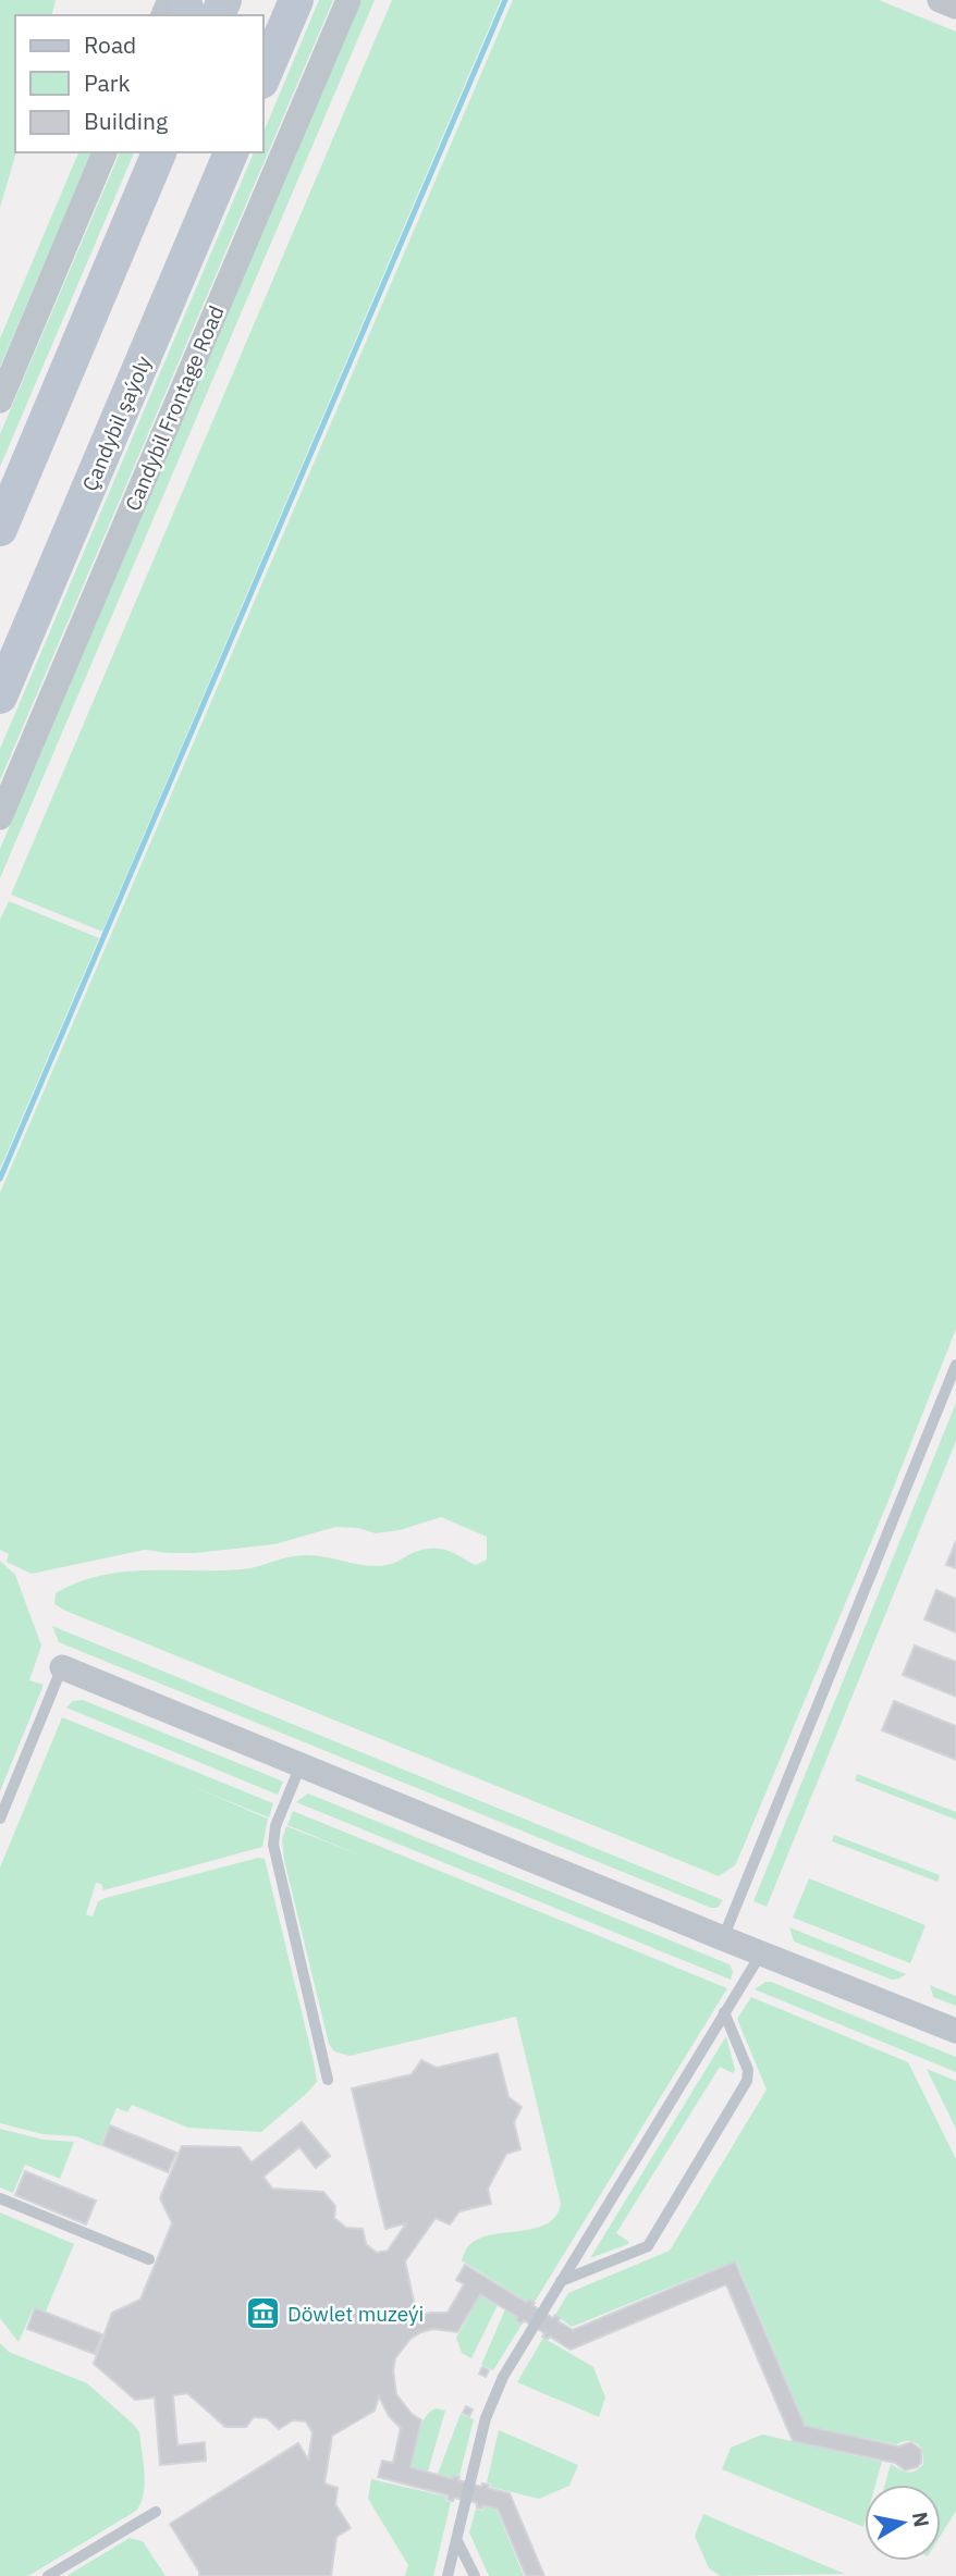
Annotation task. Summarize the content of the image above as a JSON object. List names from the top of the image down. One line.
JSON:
{"streets":{"main road":["Çandybil şaýoly"],"street":["Candybil Frontage Road"]},"places":{"museum":["Döwlet muzeýi"]},"legend":["Road","Park","Building"],"north":"right"}
